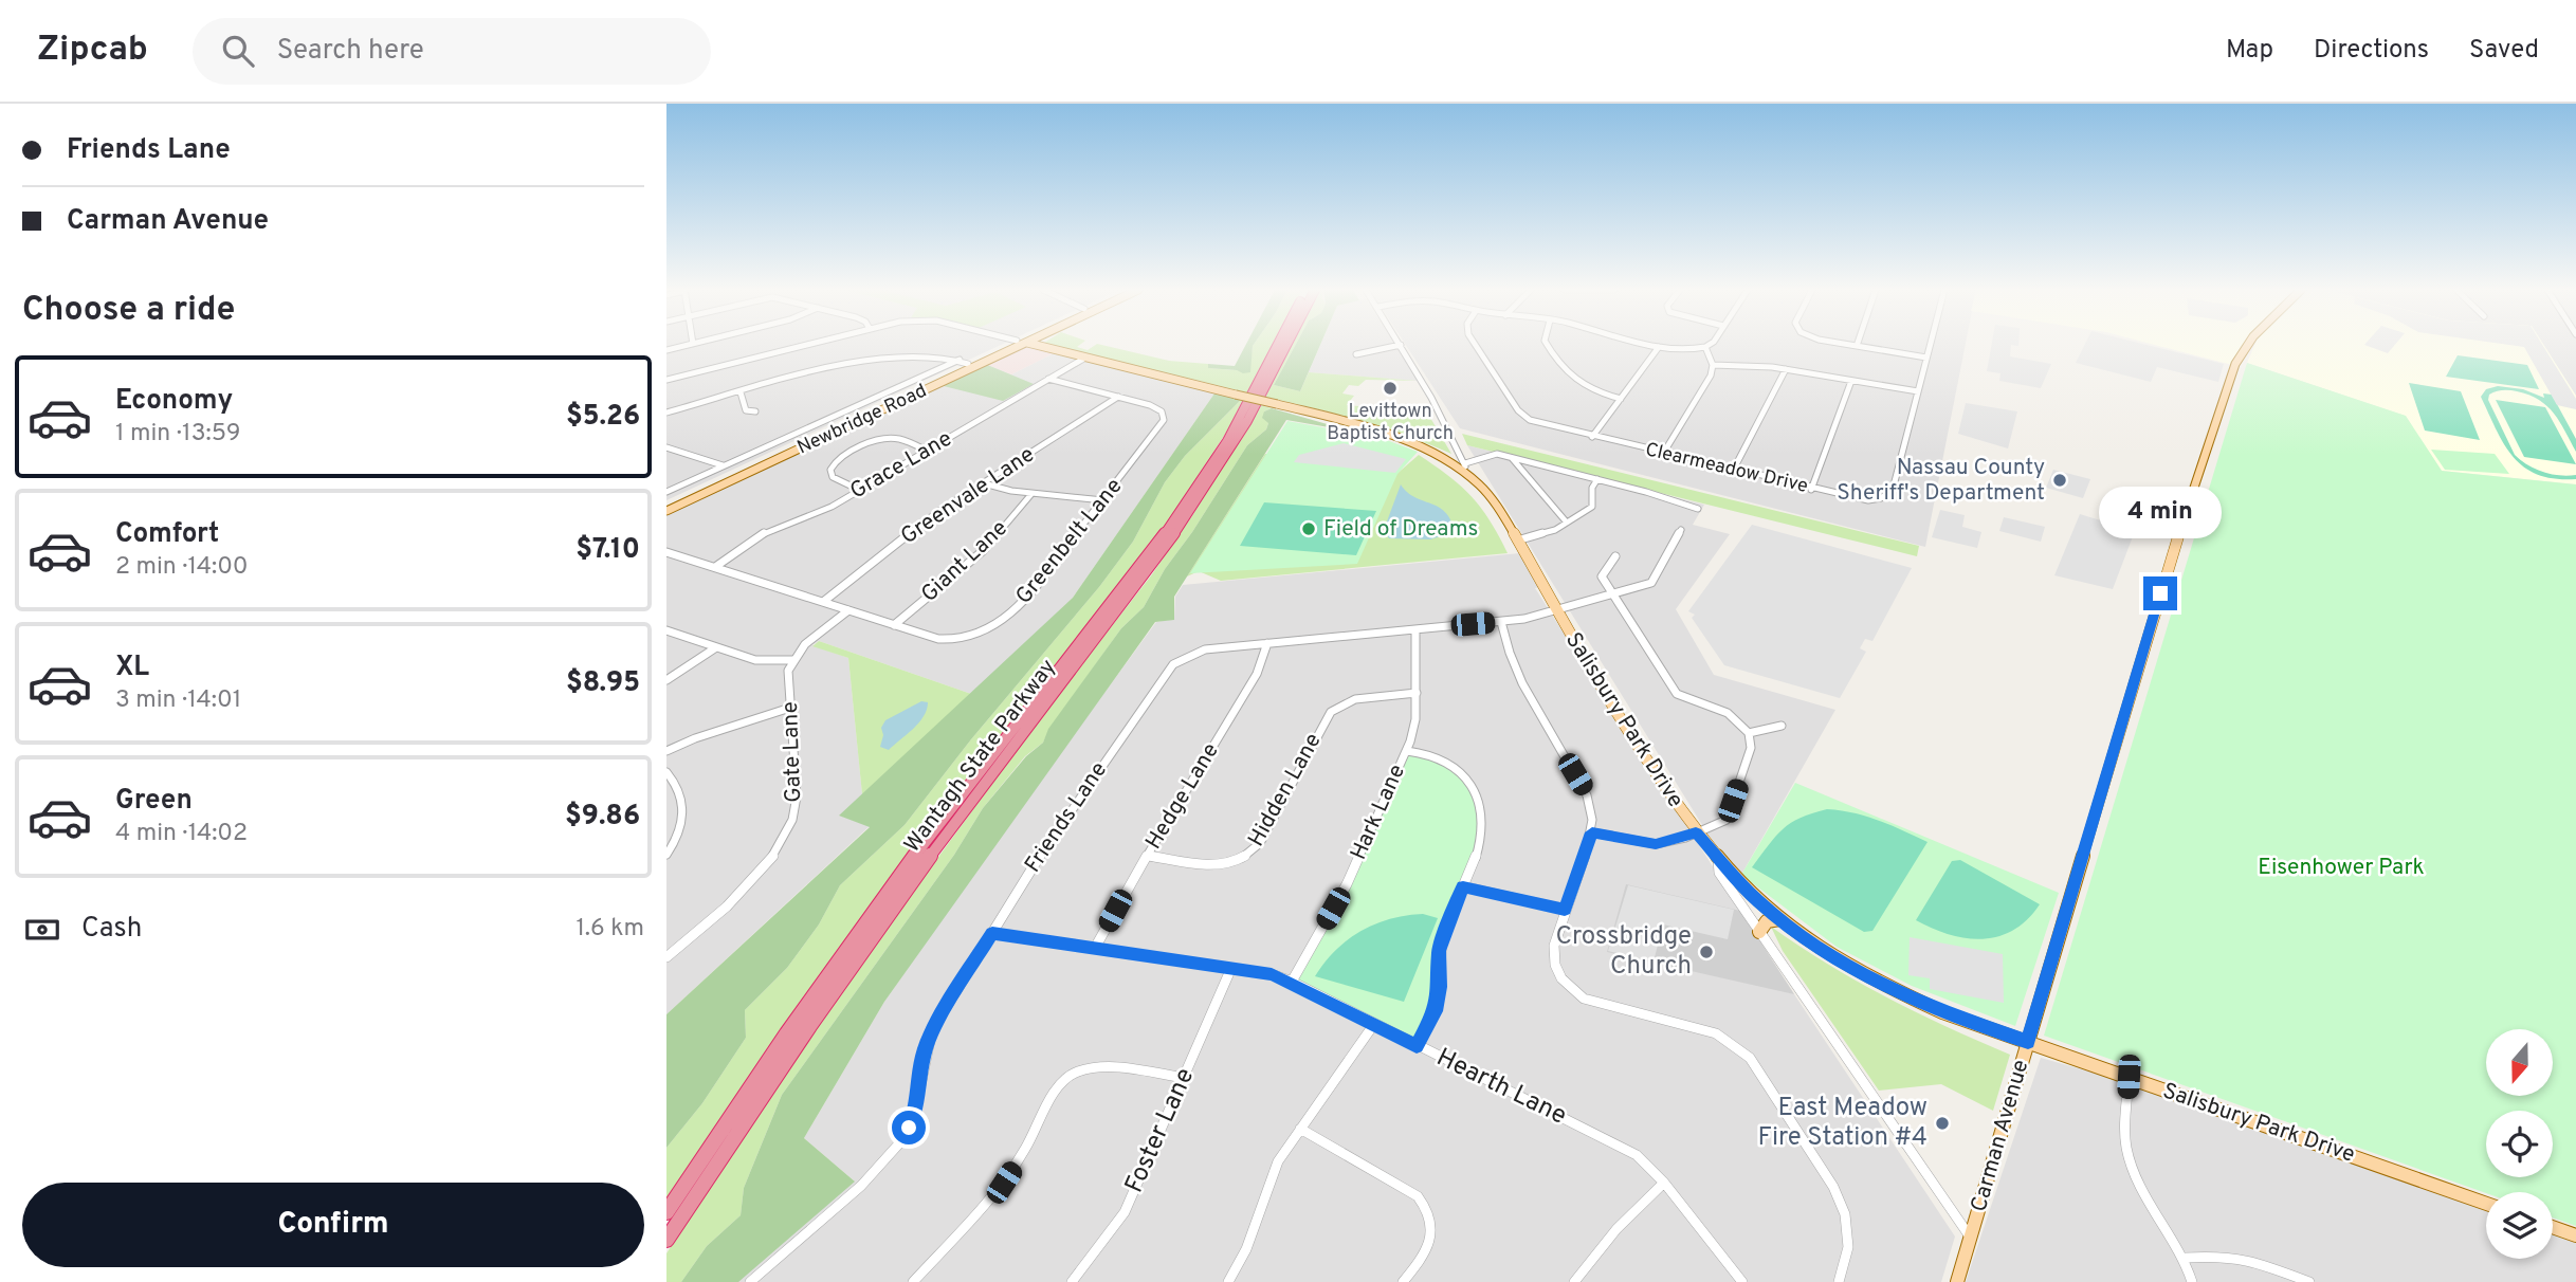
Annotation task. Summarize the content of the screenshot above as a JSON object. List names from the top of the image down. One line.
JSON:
{"streets":{"highway":["Wantagh State Parkway"],"main road":["Newbridge Road","Salisbury Park Drive","Carman Avenue"],"street":["Grace Lane","Clearmeadow Drive","Greenvale Lane","Greenbelt Lane","Giant Lane","Gate Lane","Hidden Lane","Hedge Lane","Hark Lane","Friends Lane","Hearth Lane","Foster Lane"]},"crossings":[["Grace Lane","Greenbelt Lane"],["Grace Lane","Salisbury Park Drive"],["Greenvale Lane","Greenbelt Lane"],["Greenbelt Lane","Giant Lane"],["Salisbury Park Drive","Friends Lane"],["Salisbury Park Drive","Carman Avenue"],["Hidden Lane","Hedge Lane"],["Hidden Lane","Hark Lane"],["Hedge Lane","Friends Lane"],["Hedge Lane","Hearth Lane"],["Hark Lane","Friends Lane"],["Hark Lane","Hearth Lane"],["Friends Lane","Hearth Lane"],["Hearth Lane","Foster Lane"]],"parks":["Eisenhower Park"],"places":["Levittown Baptist Church","Nassau County Sheriff's Department","Field of Dreams","Crossbridge Church","East Meadow Fire Station #4"],"north":"bottom","page":{"header":"Zipcab","search":"Search here","nav":["Map","Directions","Saved"],"banner":["Friends Lane","Carman Avenue"],"heading":"Choose a ride","list":[{"name":"Economy","note":"1 min · 13:59","value":"$5.26"},{"name":"Comfort","note":"2 min · 14:00","value":"$7.10"},{"name":"XL","note":"3 min · 14:01","value":"$8.95"},{"name":"Green","note":"4 min · 14:02","value":"$9.86"}],"bubble":"4 min","pay":["Cash","1.6 km"],"buttons":"Confirm"}}
